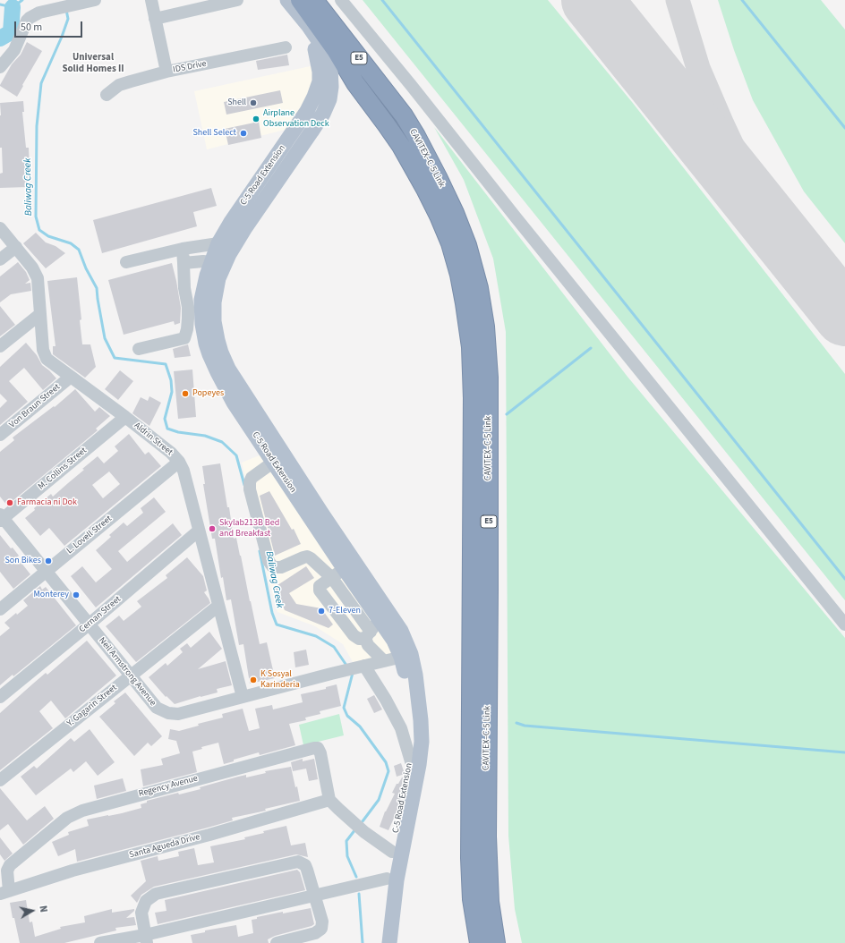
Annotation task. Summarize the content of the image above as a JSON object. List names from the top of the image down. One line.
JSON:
{"streets":{"highway":["E5","CAVITEX–C-5 Link"],"main road":["C-5 Road Extension"],"street":["IDS Drive","Von Braun Street","Aldrin Street","M. Collins Street","L. Lovell Street","Cernan Street","Neil Armstrong Avenue","Y. Gagarin Street","Regency Avenue","Santa Agueda Drive"]},"crossings":[["C-5 Road Extension","Neil Armstrong Avenue"],["Von Braun Street","Aldrin Street"],["Aldrin Street","M. Collins Street"],["Aldrin Street","L. Lovell Street"],["Aldrin Street","Cernan Street"],["Aldrin Street","Neil Armstrong Avenue"],["Aldrin Street","Y. Gagarin Street"],["M. Collins Street","Neil Armstrong Avenue"],["L. Lovell Street","Neil Armstrong Avenue"],["Cernan Street","Neil Armstrong Avenue"],["Neil Armstrong Avenue","Y. Gagarin Street"],["Regency Avenue","Santa Agueda Drive"]],"districts":["Universal Solid Homes II"],"water":["Baliwag Creek"],"places":["Shell","Airplane Observation Deck","Shell Select","Popeyes","Farmacia ni Dok","Skylab213B Bed and Breakfast","Son Bikes","Monterey","7-Eleven","K Sosyal Karinderia"],"scale_bar":"50 m","north":"right"}
